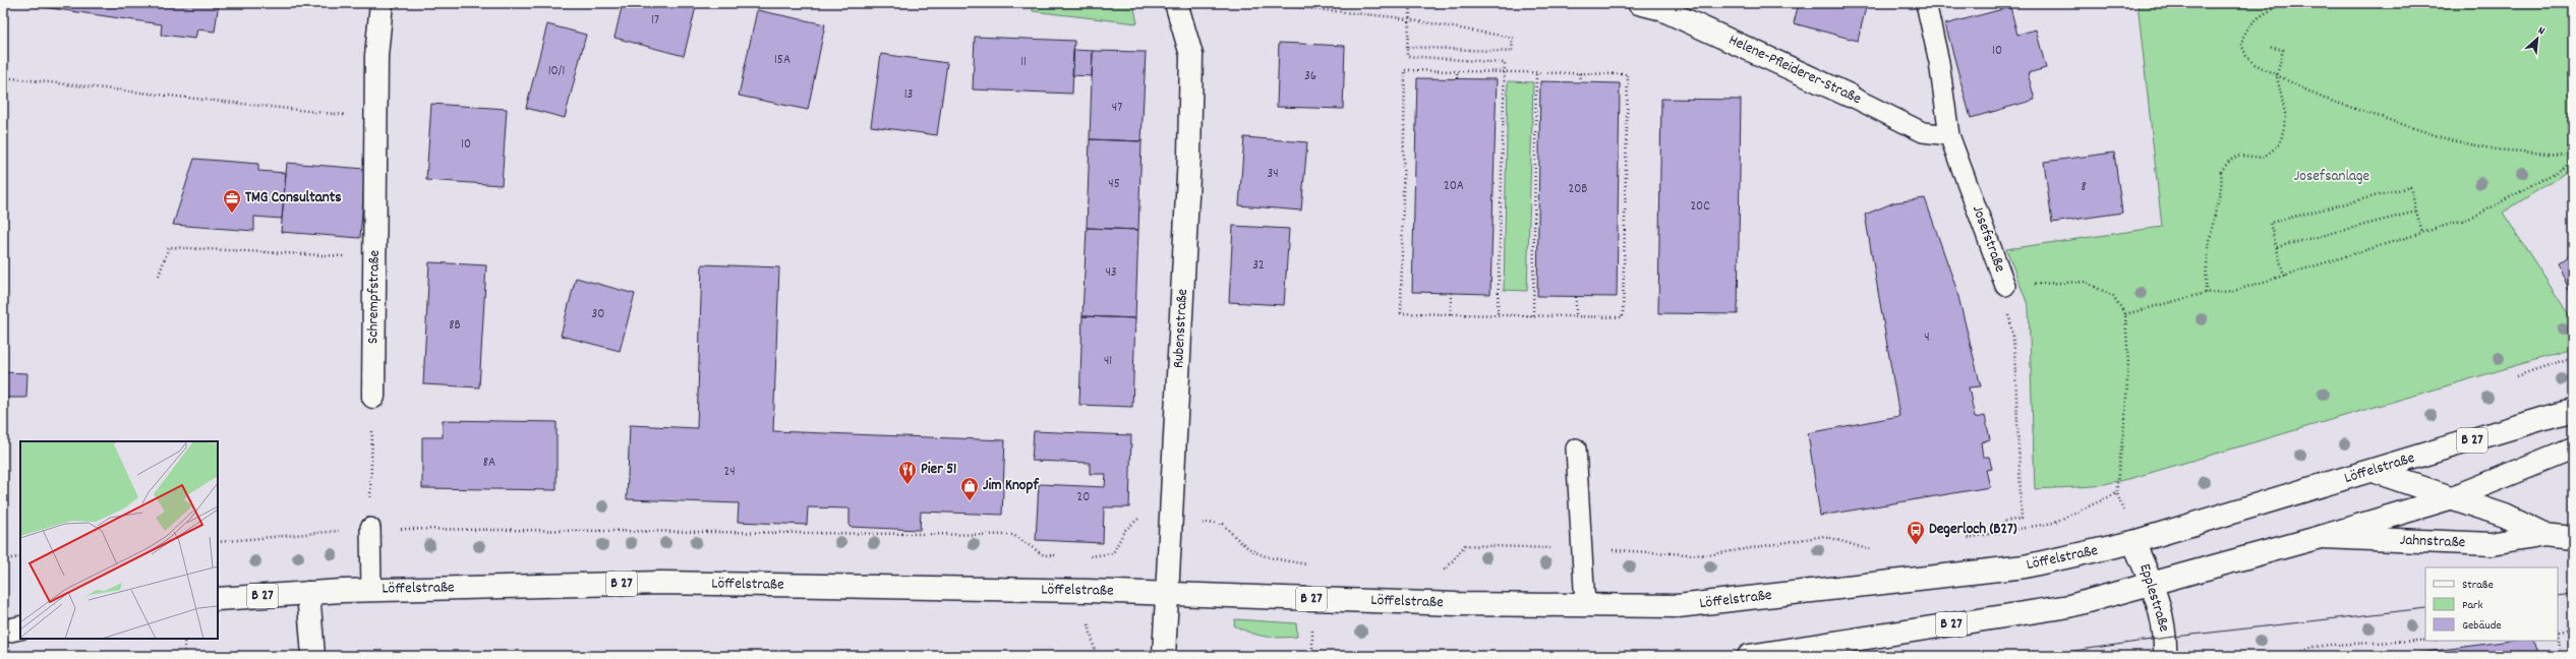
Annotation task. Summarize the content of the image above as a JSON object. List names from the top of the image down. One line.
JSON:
{"streets":{"main road":["Helene-Pfleiderer-Straße","Schrempfstraße","Rubensstraße","B 27","Löffelstraße","Jahnstraße","Epplestraße"],"lane":["Josefstraße"]},"crossings":[["Helene-Pfleiderer-Straße","Josefstraße"],["Josefstraße","Löffelstraße"],["Josefstraße","Epplestraße"],["Rubensstraße","Löffelstraße"],["B 27","Jahnstraße"],["B 27","Epplestraße"],["Löffelstraße","Jahnstraße"],["Löffelstraße","Epplestraße"]],"parks":["Josefsanlage"],"places":{"office":["TMG Consultants"],"restaurant":["Pier 51"],"shop":["Jim Knopf"],"bus stop":["Degerloch (B27)"]},"house_numbers":["17","10","15A","11","10/1","36","13","47","10","34","45","20A","8","20B","20C","32","43","30","8B","4","41","8A","24","20"],"legend":["Straße","Park","Gebäude"],"north":"top right"}
